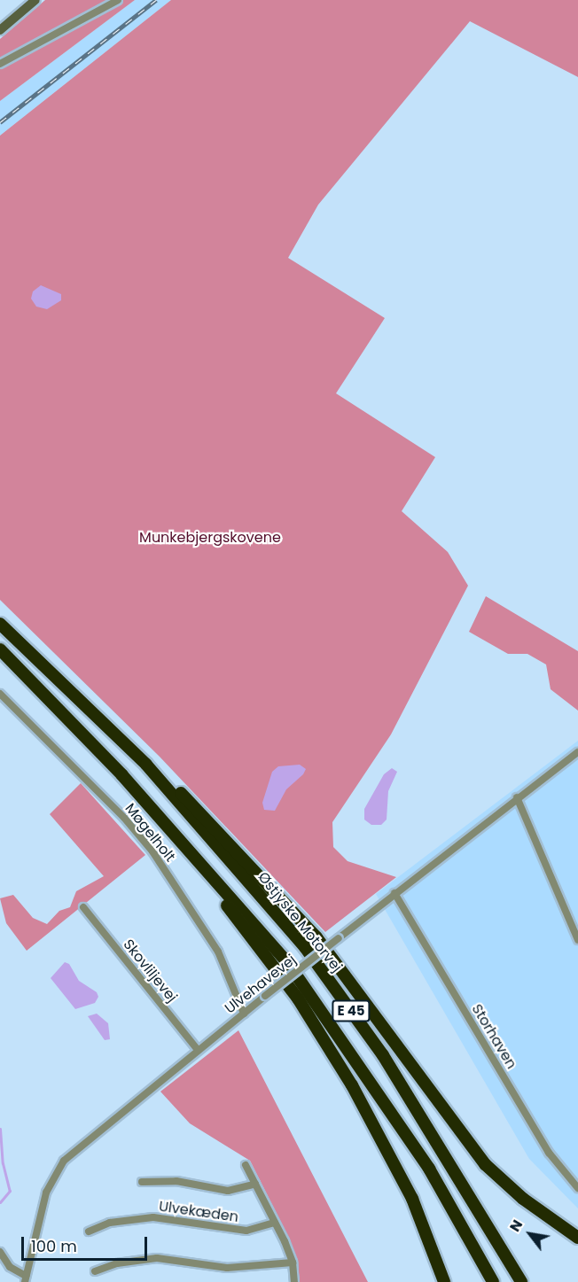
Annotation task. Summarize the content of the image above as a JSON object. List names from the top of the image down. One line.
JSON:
{"streets":{"highway":["Østjyske Motorvej","E 45"],"street":["Møgelholt","Skovliljevej","Ulvehavevej","Storhaven","Ulvekæden"]},"crossings":[["Møgelholt","Ulvehavevej"],["Skovliljevej","Ulvehavevej"],["Ulvehavevej","Storhaven"]],"parks":["Munkebjergskovene"],"scale_bar":"100 m","north":"top left"}
